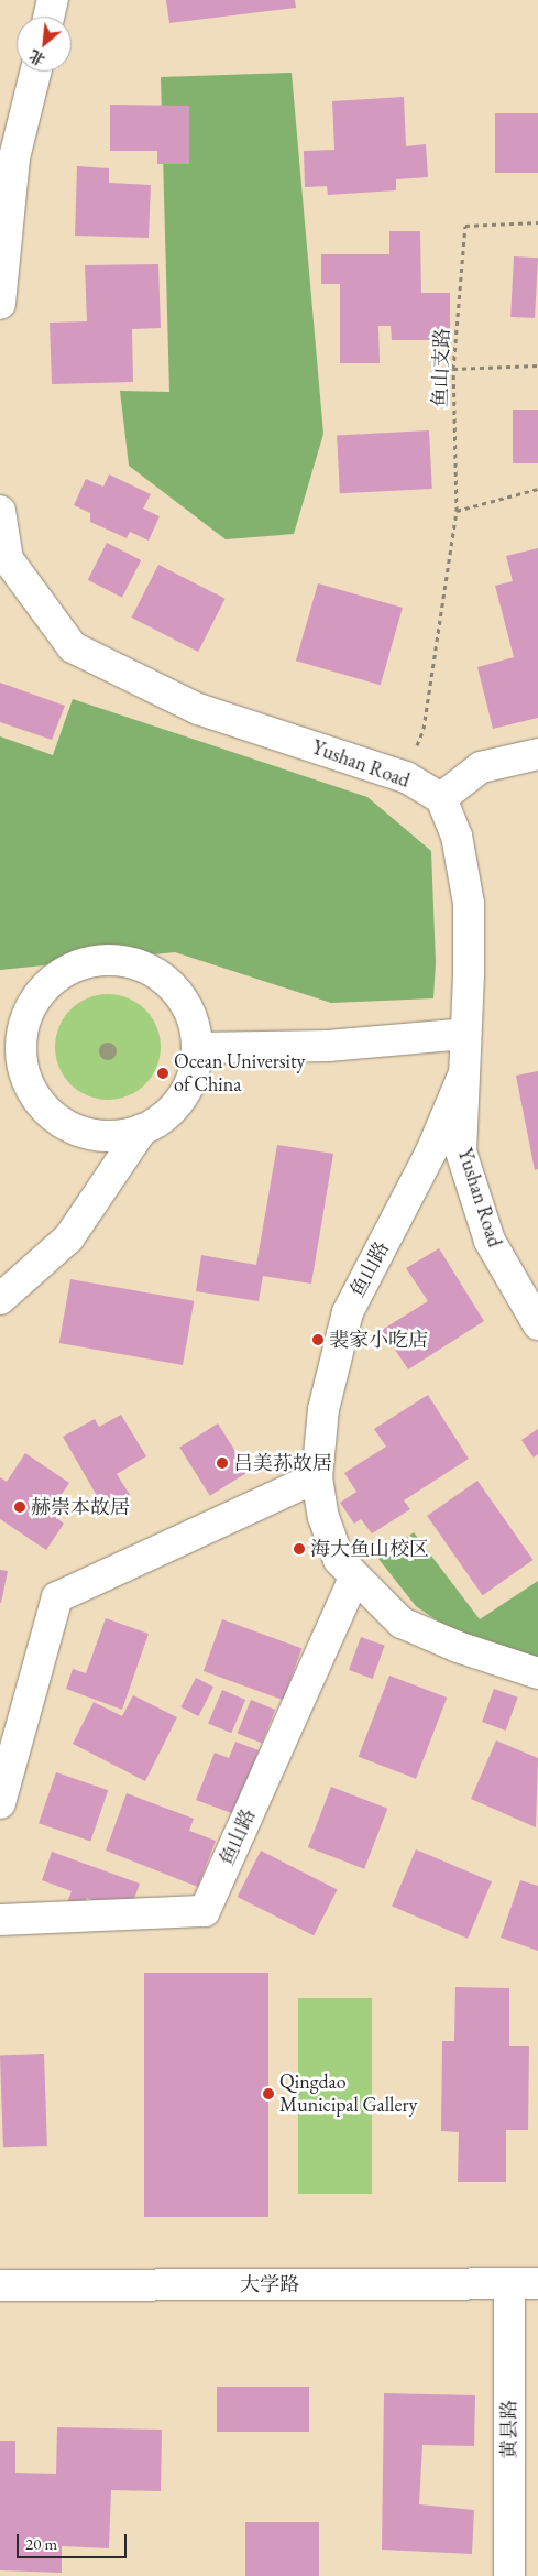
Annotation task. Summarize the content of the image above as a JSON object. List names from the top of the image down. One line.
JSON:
{"streets":{"main road":["Yushan Road","鱼山路","大学路","黄县路"],"path":["鱼山支路"]},"crossings":[["Yushan Road","鱼山路"],["大学路","黄县路"]],"places":["Ocean University of China","裴家小吃店","吕美荪故居","赫崇本故居","海大鱼山校区","Qingdao Municipal Gallery"],"scale_bar":"20 m","north":"bottom left"}
